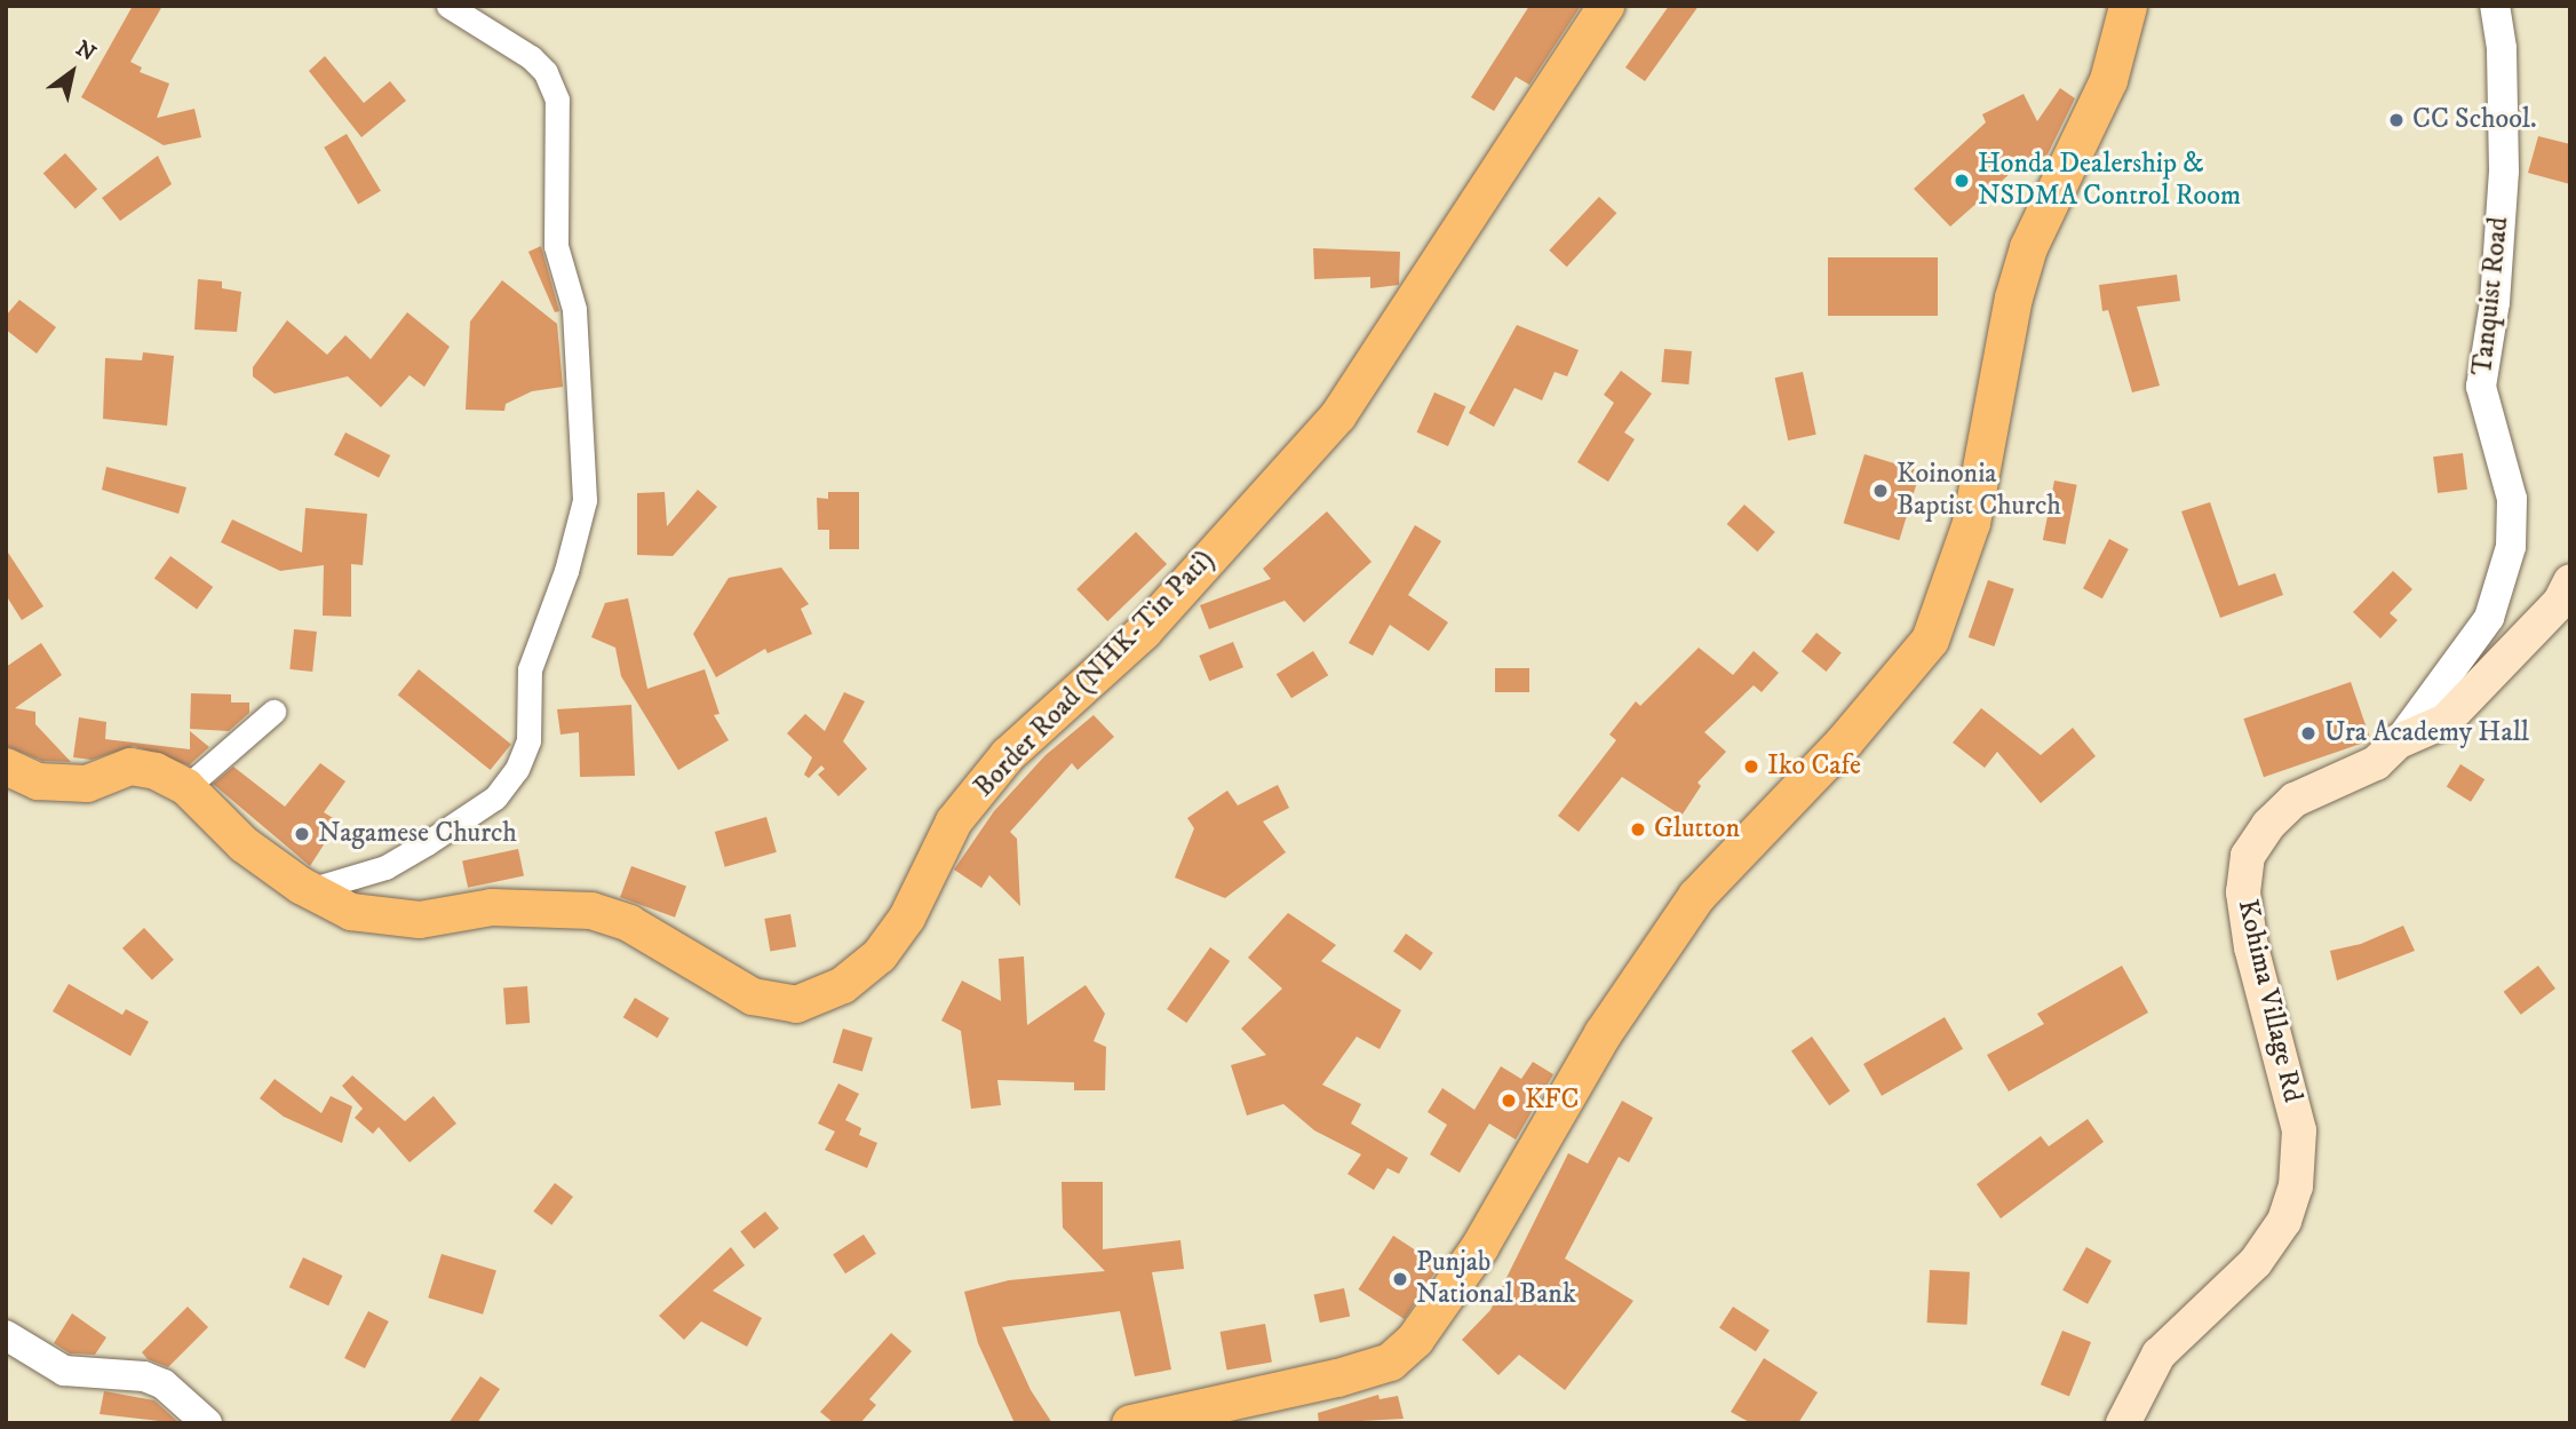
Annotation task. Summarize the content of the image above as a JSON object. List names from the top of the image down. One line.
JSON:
{"streets":{"main road":["Border Road (NHK-Tin Pati)","Kohima Village Rd"],"street":["Tanquist Road"]},"crossings":[["Tanquist Road","Kohima Village Rd"]],"places":["CC School.","Honda Dealership & NSDMA Control Room","Koinonia Baptist Church","Ura Academy Hall","Iko Cafe","Glutton","Nagamese Church","KFC","Punjab National Bank"],"north":"top right"}
